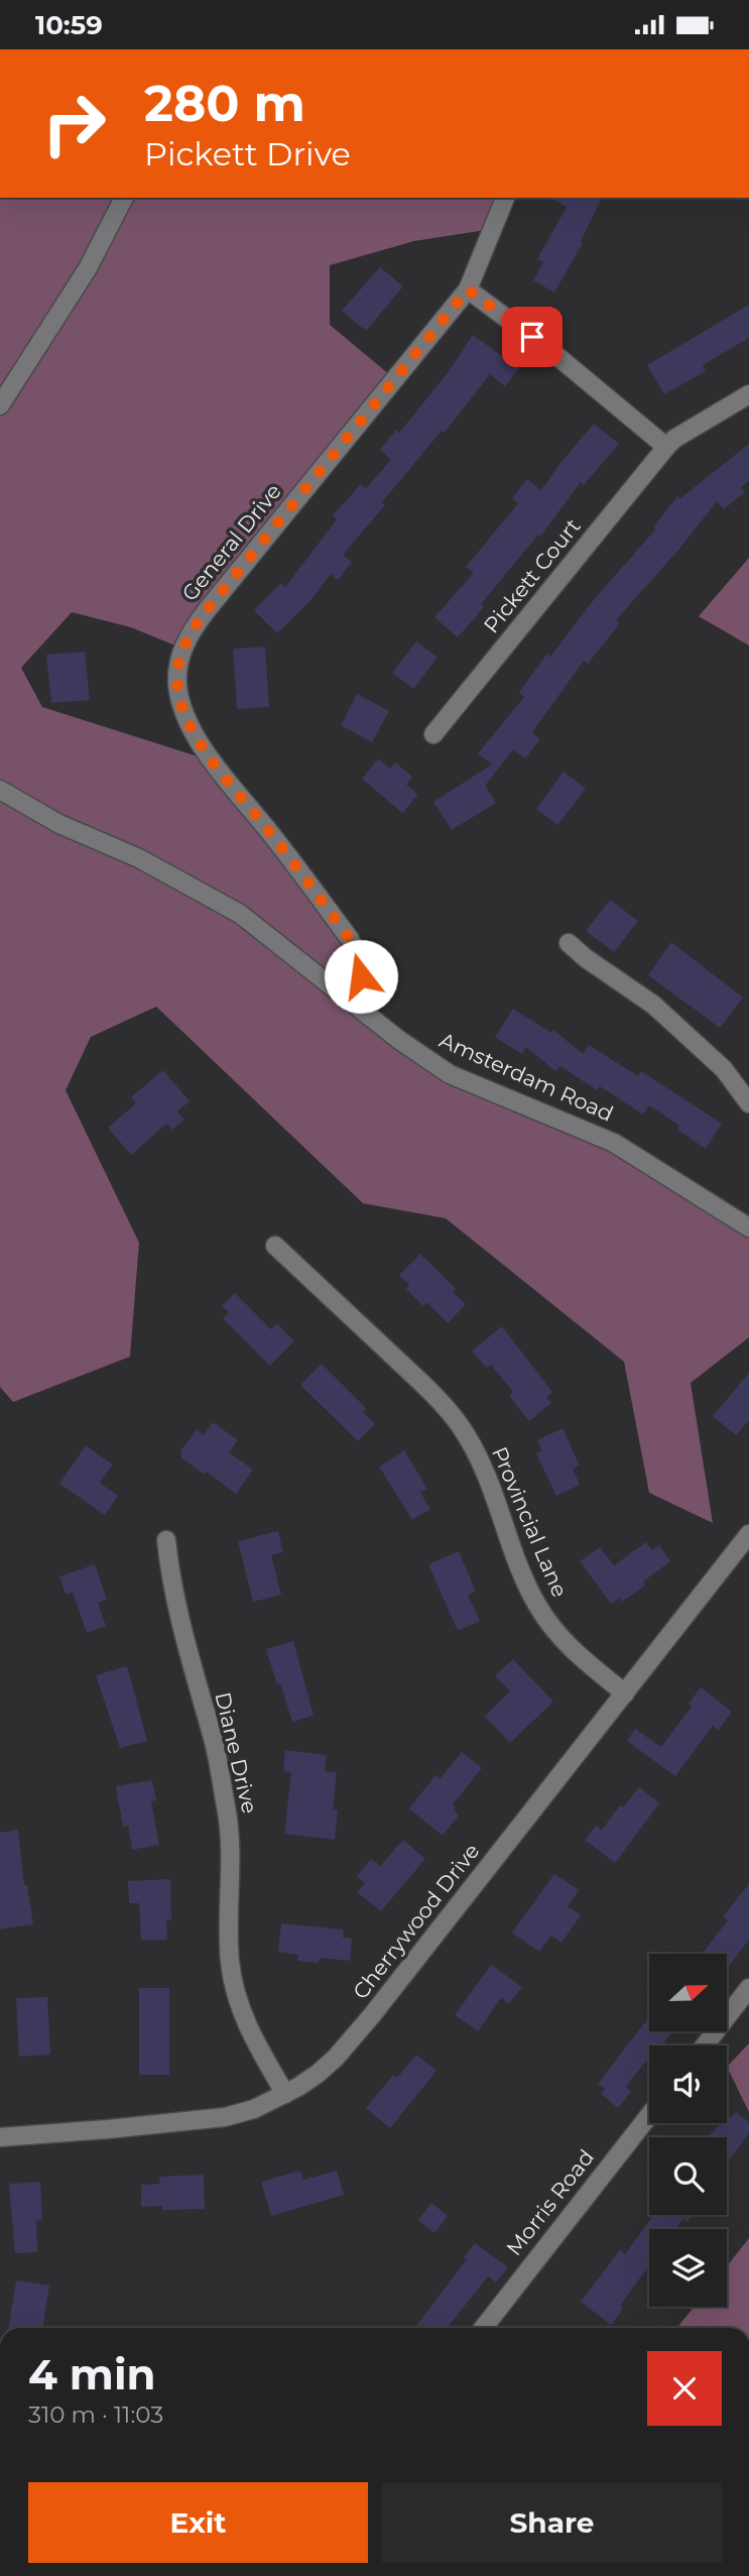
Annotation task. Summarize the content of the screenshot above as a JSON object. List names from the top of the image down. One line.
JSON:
{"streets":{"street":["General Drive","Pickett Court","Amsterdam Road","Provincial Lane","Diane Drive","Cherrywood Drive","Morris Road"]},"crossings":[["General Drive","Amsterdam Road"],["Provincial Lane","Cherrywood Drive"],["Diane Drive","Cherrywood Drive"]],"north":"right","page":{"status":"10:59","turn":["280 m","Pickett Drive"],"heading":["4 min","310 m · 11:03"],"buttons":["Exit","Share"]}}
